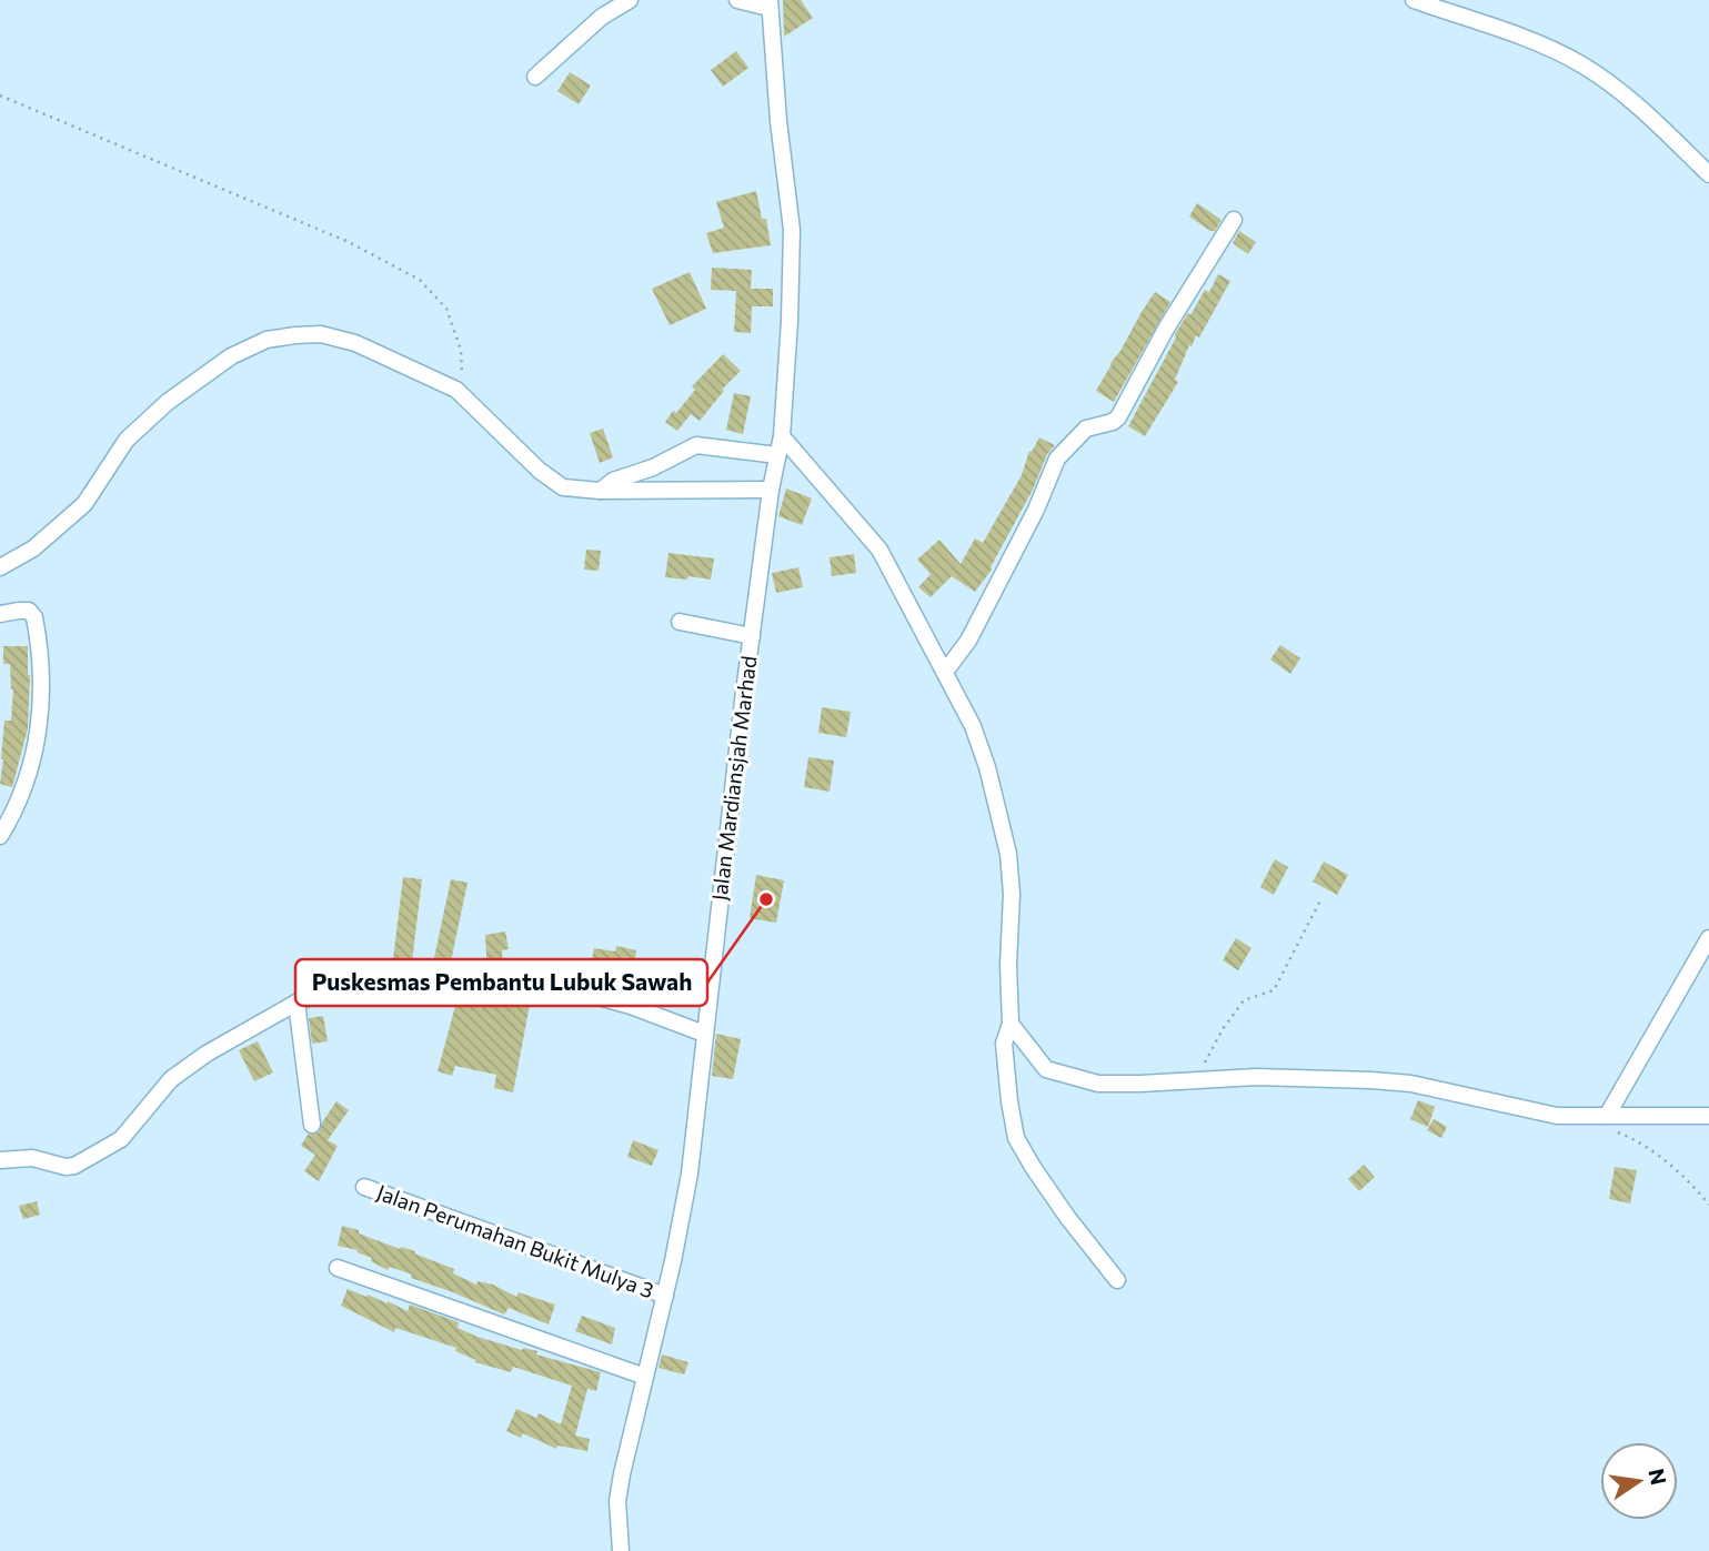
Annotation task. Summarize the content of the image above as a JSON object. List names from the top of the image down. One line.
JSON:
{"streets":{"street":["Jalan Mardiansjah Marhad","Jalan Perumahan Bukit Mulya 3"]},"crossings":[["Jalan Mardiansjah Marhad","Jalan Perumahan Bukit Mulya 3"]],"places":["Puskesmas Pembantu Lubuk Sawah"],"north":"right"}
